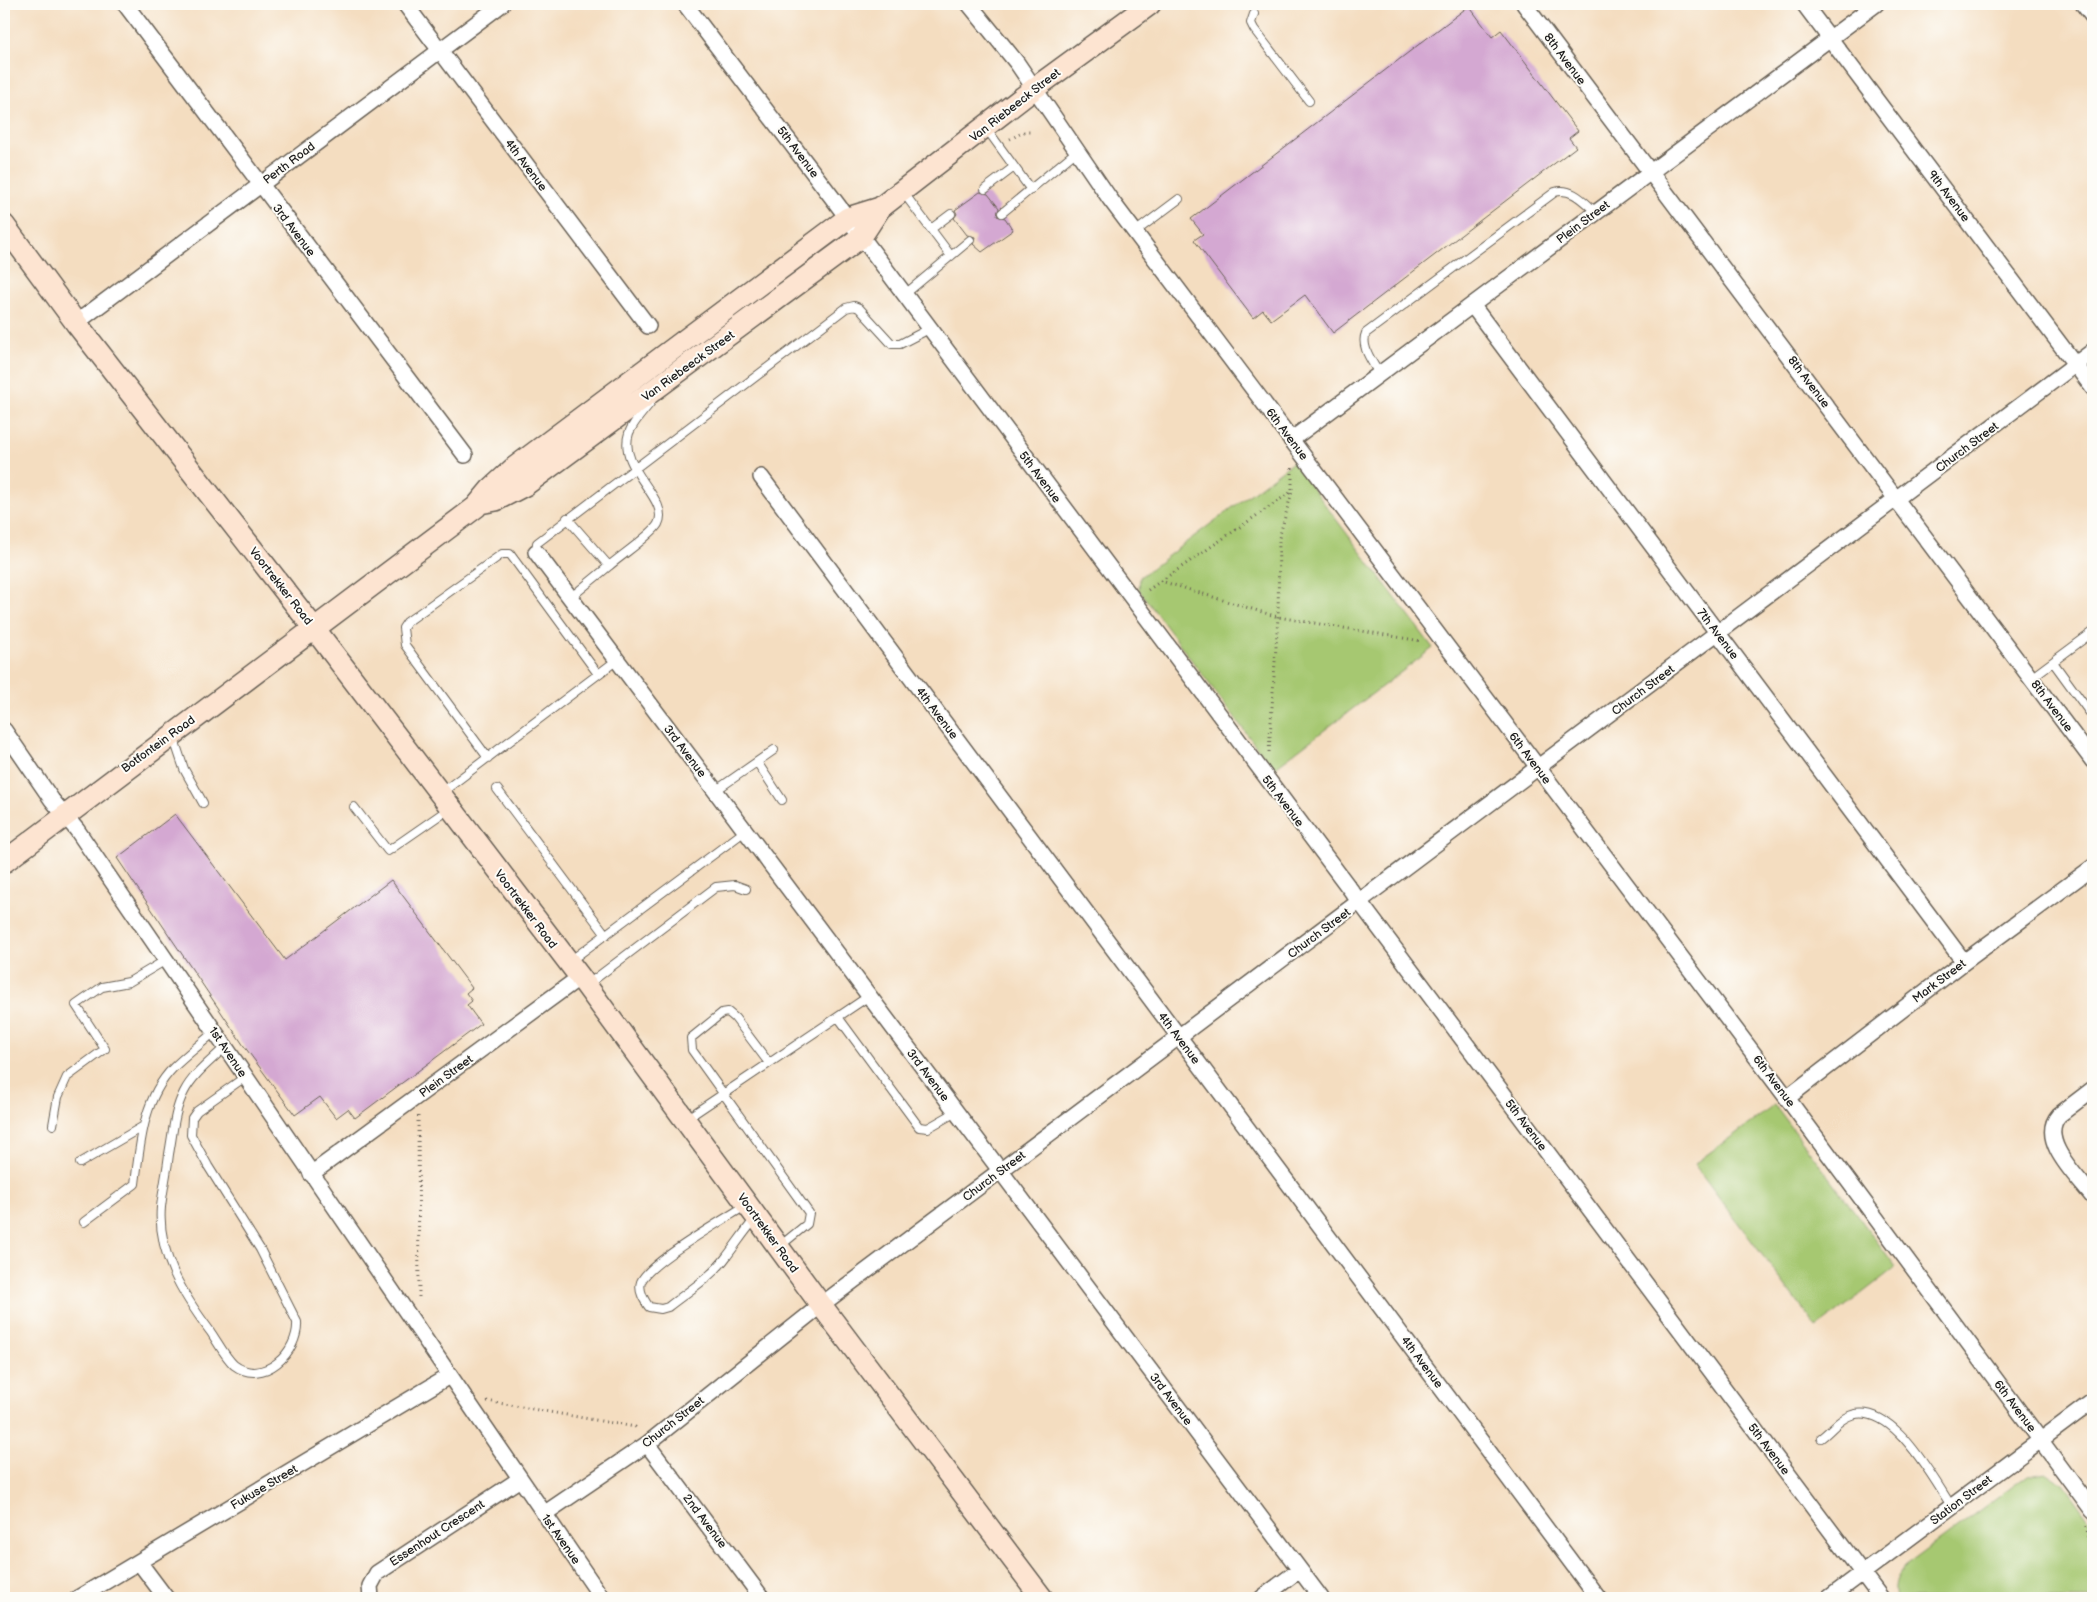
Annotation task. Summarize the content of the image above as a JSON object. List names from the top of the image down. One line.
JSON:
{"streets":{"main road":["Van Riebeeck Street","Voortrekker Road","Botfontein Road"],"street":["8th Avenue","5th Avenue","Perth Road","4th Avenue","9th Avenue","Plein Street","3rd Avenue","6th Avenue","Church Street","7th Avenue","Mark Street","1st Avenue","Fukuse Street","Station Street","2nd Avenue","Essenhout Crescent"]},"crossings":[["8th Avenue","Plein Street"],["8th Avenue","Church Street"],["Van Riebeeck Street","5th Avenue"],["Van Riebeeck Street","6th Avenue"],["Van Riebeeck Street","Voortrekker Road"],["Van Riebeeck Street","Botfontein Road"],["5th Avenue","Church Street"],["5th Avenue","Station Street"],["Perth Road","4th Avenue"],["Perth Road","3rd Avenue"],["Perth Road","Voortrekker Road"],["4th Avenue","Church Street"],["9th Avenue","Plein Street"],["9th Avenue","Church Street"],["Plein Street","6th Avenue"],["Plein Street","Voortrekker Road"],["Plein Street","7th Avenue"],["Plein Street","1st Avenue"],["3rd Avenue","Church Street"],["6th Avenue","Church Street"],["6th Avenue","Mark Street"],["6th Avenue","Station Street"],["Church Street","Voortrekker Road"],["Church Street","7th Avenue"],["Church Street","1st Avenue"],["Church Street","2nd Avenue"],["Voortrekker Road","Botfontein Road"],["7th Avenue","Mark Street"],["Botfontein Road","1st Avenue"],["1st Avenue","Fukuse Street"],["1st Avenue","Essenhout Crescent"]]}
